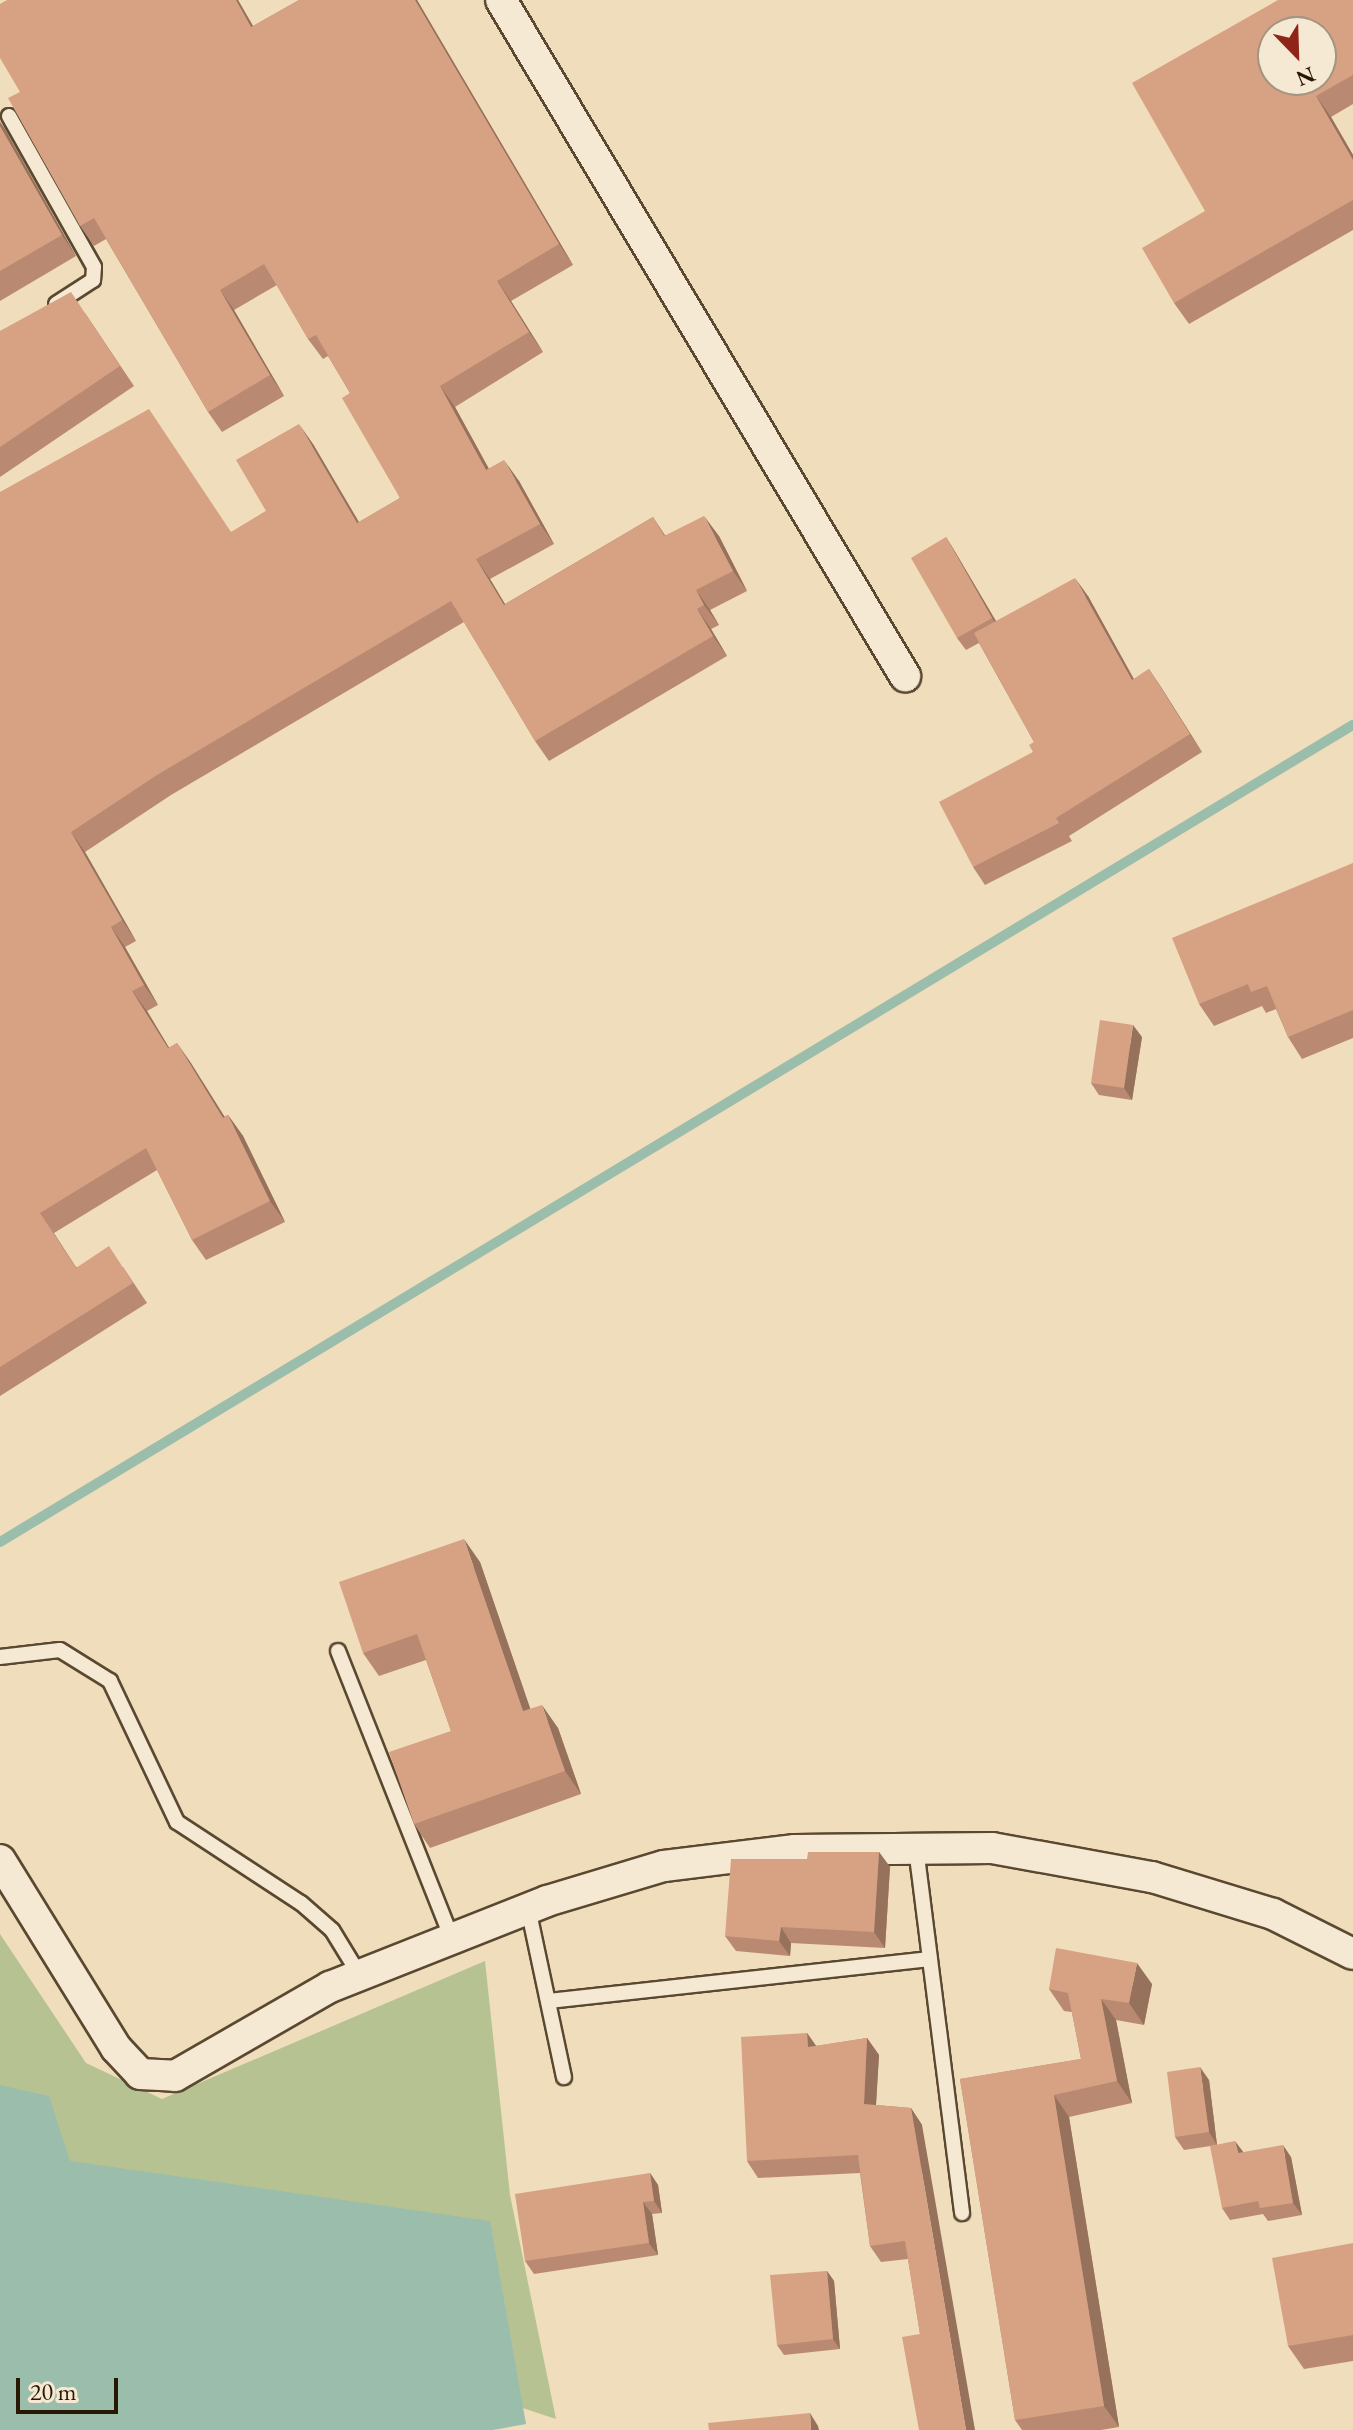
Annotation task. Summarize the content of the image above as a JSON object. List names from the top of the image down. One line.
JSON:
{"scale_bar":"20 m","north":"bottom right"}
